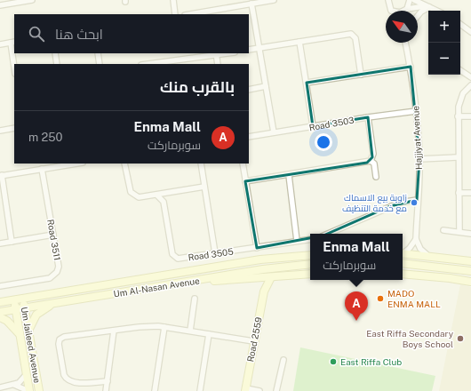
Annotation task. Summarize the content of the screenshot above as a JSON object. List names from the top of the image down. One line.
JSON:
{"streets":{"main road":["Um Al-Nasan Avenue","Road 2559","Um Jaileed Avenue"],"street":["Road 3503","Hajjiyat Avenue","Road 3511","Road 3505"]},"crossings":[["Road 3503","Hajjiyat Avenue"],["Um Al-Nasan Avenue","Um Jaileed Avenue"]],"places":["زاوية بيع الاسماك مع خدمة التنظيف","MADO ENMA MALL","East Riffa Secondary Boys School","East Riffa Club"],"north":"top left","page":{"map_buttons":["+","−"],"search":"ابحث هنا","heading":"بالقرب منك","list":[{"mark":"A","name":"Enma Mall","note":"سوبرماركت","value":"250 m"}],"popup":["Enma Mall","سوبرماركت"],"pins":"A"}}
